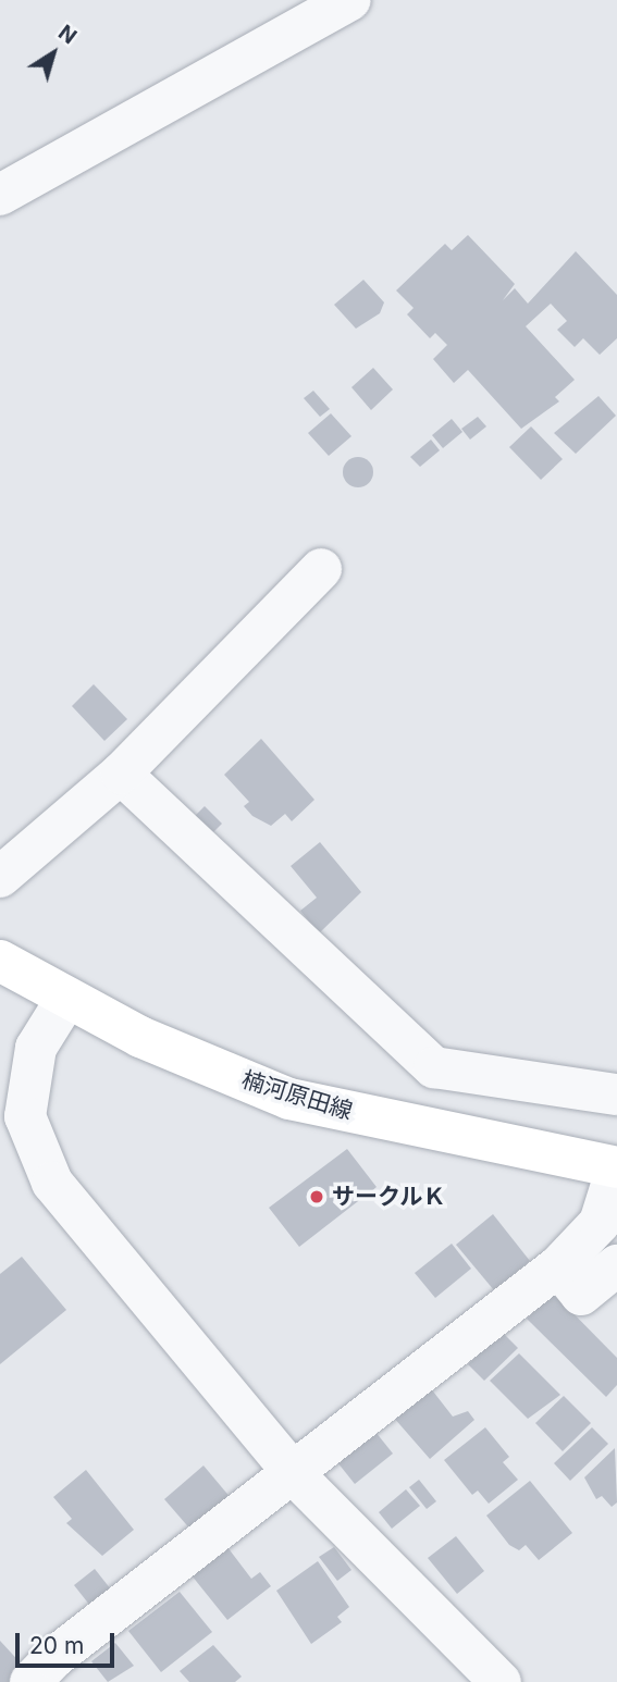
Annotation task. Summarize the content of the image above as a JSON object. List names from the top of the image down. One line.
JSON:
{"streets":{"main road":["楠河原田線"]},"places":["サークルＫ"],"scale_bar":"20 m","north":"top right"}
